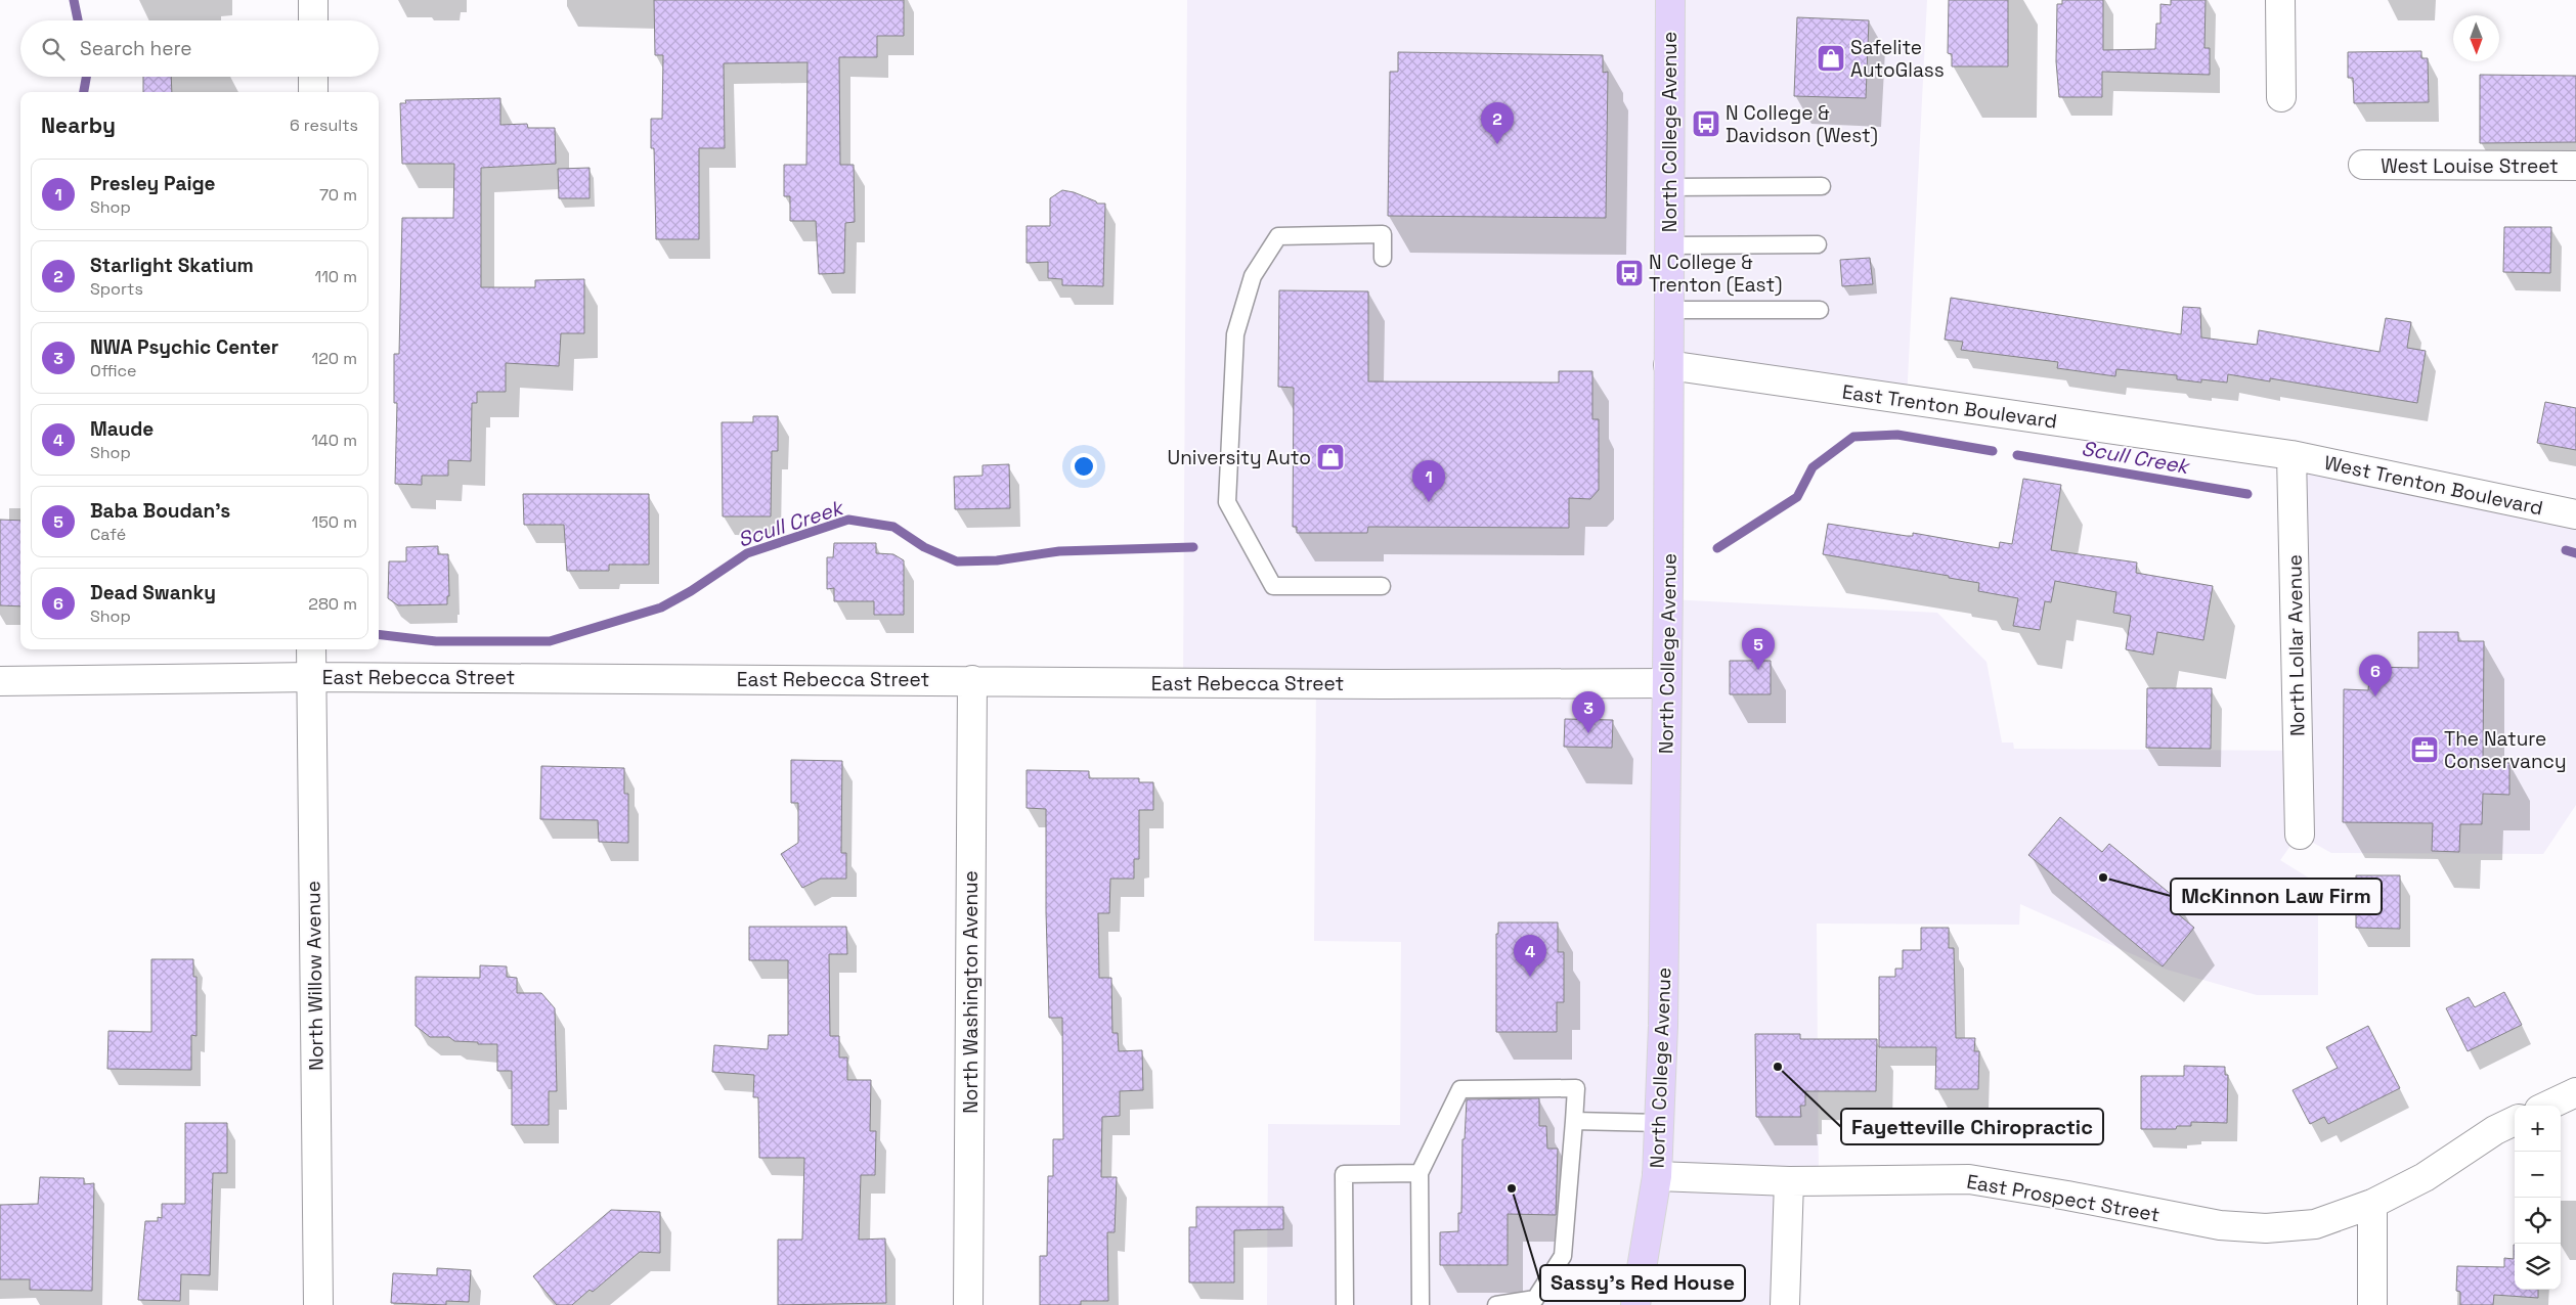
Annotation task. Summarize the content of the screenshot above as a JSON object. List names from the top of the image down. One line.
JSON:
{"streets":{"main road":["North College Avenue"],"street":["West Louise Street","East Trenton Boulevard","West Trenton Boulevard","North Lollar Avenue","East Rebecca Street","North Willow Avenue","North Washington Avenue","East Prospect Street"]},"crossings":[["North College Avenue","East Trenton Boulevard"],["North College Avenue","East Rebecca Street"],["North College Avenue","East Prospect Street"],["East Trenton Boulevard","West Trenton Boulevard"],["East Trenton Boulevard","North Lollar Avenue"],["West Trenton Boulevard","North Lollar Avenue"],["East Rebecca Street","North Willow Avenue"],["East Rebecca Street","North Washington Avenue"]],"water":["Scull Creek"],"places":{"shop":["Safelite AutoGlass","University Auto"],"bus stop":["N College & Davidson (West)","N College & Trenton (East)"],"office":["The Nature Conservancy"],"other":["McKinnon Law Firm","Fayetteville Chiropractic","Sassy’s Red House"]},"north":"bottom","page":{"search":"Search here","heading":["Nearby","6 results"],"pins":["2","1","5","6","3","4"],"list":[{"mark":"1","name":"Presley Paige","note":"Shop","value":"70 m"},{"mark":"2","name":"Starlight Skatium","note":"Sports","value":"110 m"},{"mark":"3","name":"NWA Psychic Center","note":"Office","value":"120 m"},{"mark":"4","name":"Maude","note":"Shop","value":"140 m"},{"mark":"5","name":"Baba Boudan's","note":"Café","value":"150 m"},{"mark":"6","name":"Dead Swanky","note":"Shop","value":"280 m"}],"map_buttons":["+","−"]}}
